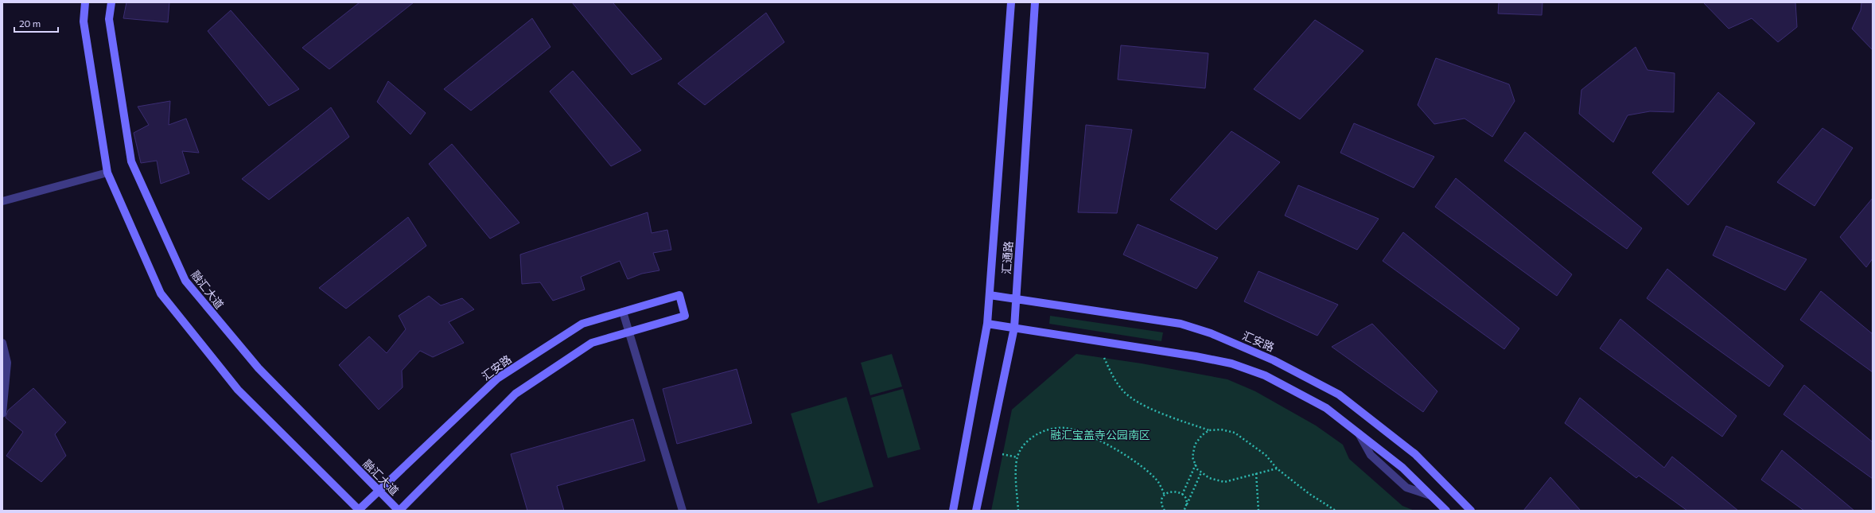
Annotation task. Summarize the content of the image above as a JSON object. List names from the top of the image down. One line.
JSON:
{"streets":{"main road":["汇通路","融汇大道","汇安路"]},"crossings":[["汇通路","汇安路"],["融汇大道","汇安路"]],"parks":["融汇宝盖寺公园南区"],"scale_bar":"20 m"}
